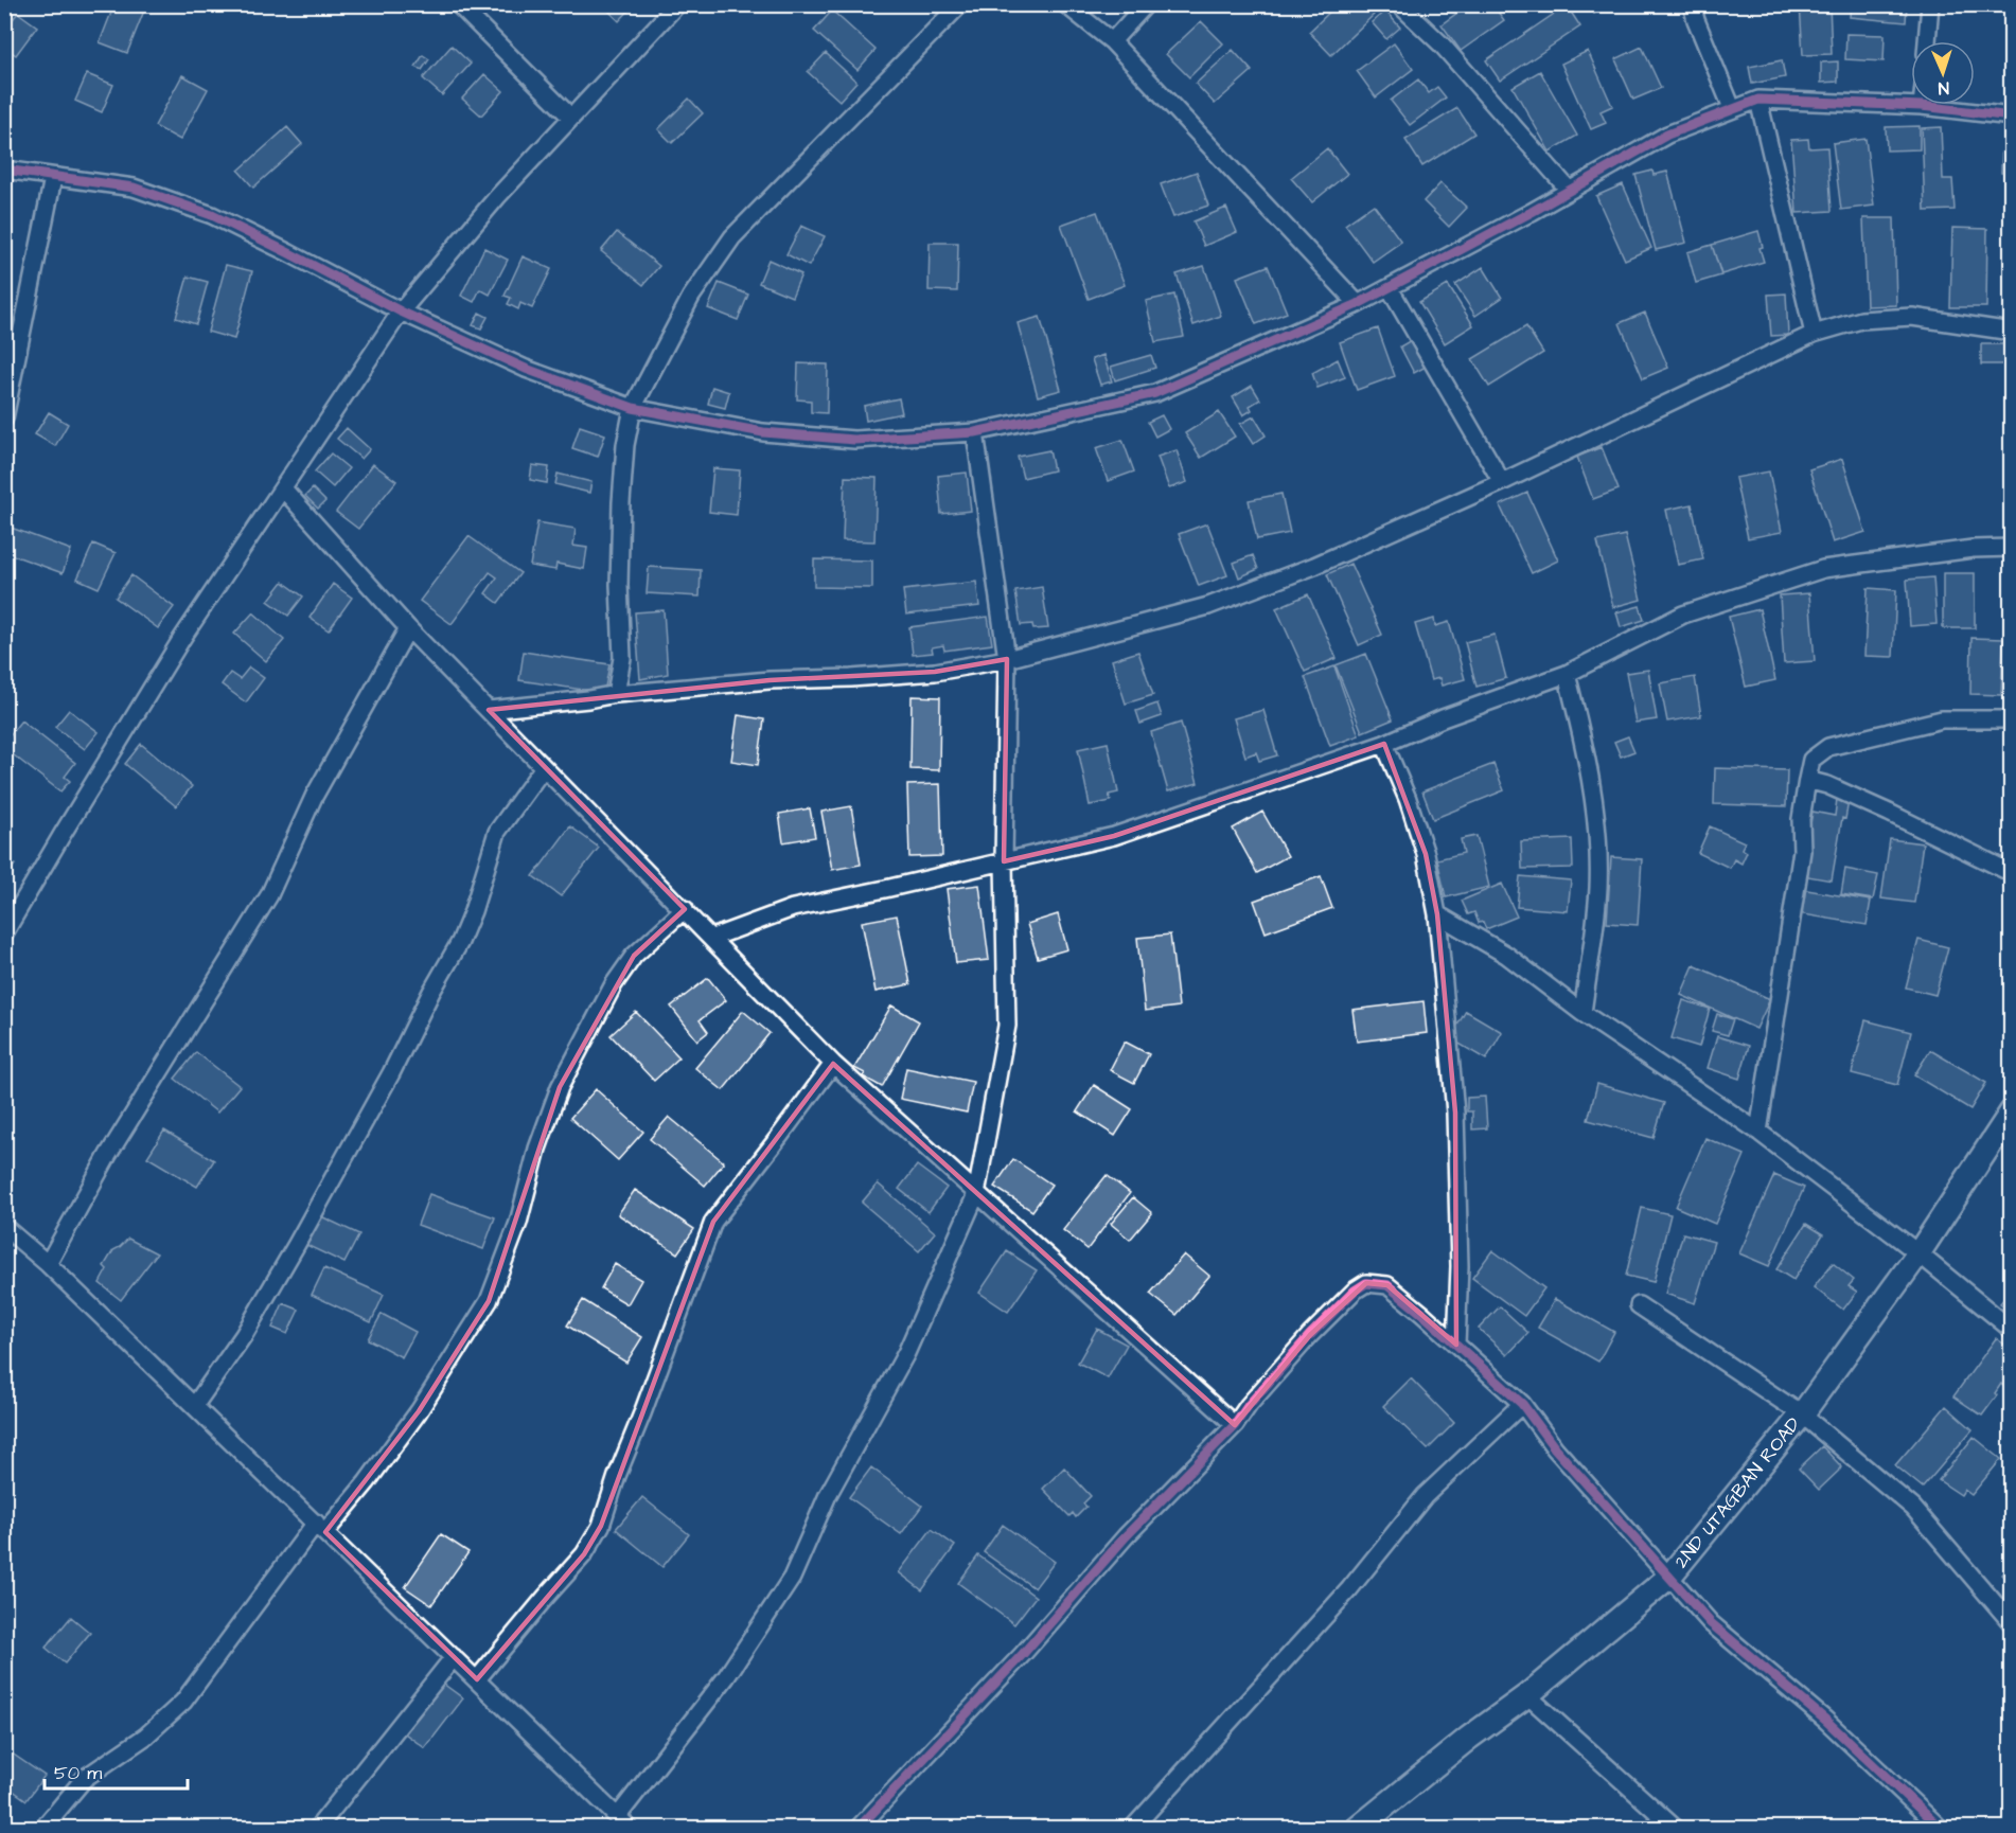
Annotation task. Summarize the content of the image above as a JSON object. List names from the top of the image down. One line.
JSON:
{"streets":{"street":["2ND UTAGBAN ROAD"]},"scale_bar":"50 m","north":"bottom"}
